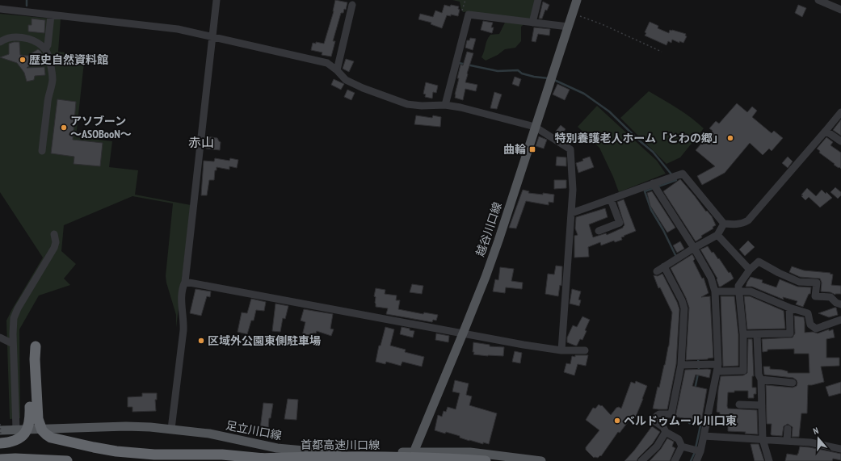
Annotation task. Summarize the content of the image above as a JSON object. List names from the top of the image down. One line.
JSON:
{"streets":{"highway":["首都高速川口線"],"main road":["越谷川口線","足立川口線"]},"crossings":[["越谷川口線","足立川口線"]],"districts":["赤山"],"places":{"other":["歴史自然資料館","アソブーン ～ASOBooN～","特別養護老人ホーム「とわの郷」","区域外公園東側駐車場","ベルドゥムール川口東"],"transit":["曲輪"]},"north":"top"}
